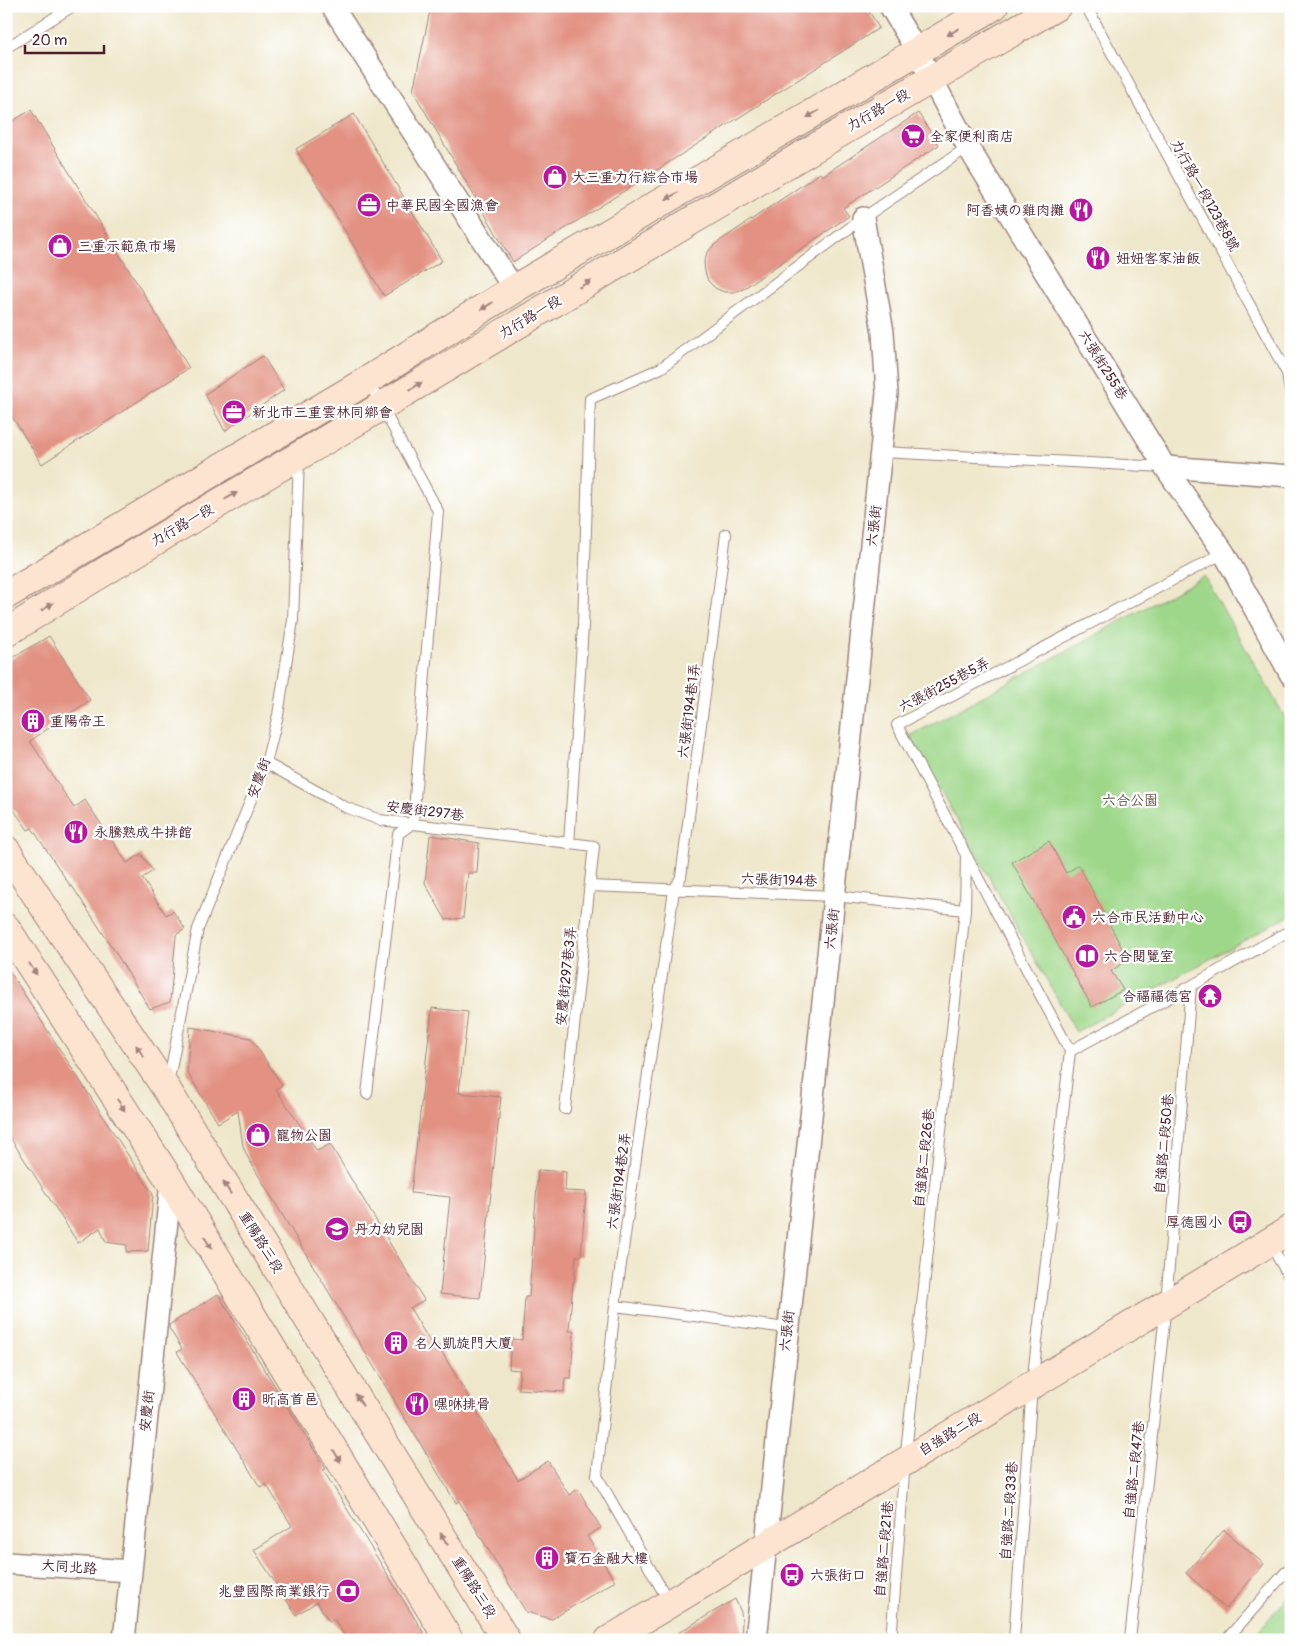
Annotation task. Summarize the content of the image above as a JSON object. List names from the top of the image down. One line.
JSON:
{"streets":{"street":["力行路一段","六張街255巷","六張街","安慶街","重陽路三段","自強路二段","大同北路"],"lane":["力行路一段123巷8號","六張街255巷5弄","六張街194巷1弄","安慶街297巷","六張街194巷","安慶街297巷3弄","自強路二段50巷","自強路二段26巷","六張街194巷2弄","自強路二段47巷","自強路二段33巷","自強路二段21巷"]},"crossings":[["力行路一段","六張街255巷"],["力行路一段","安慶街"],["六張街255巷","六張街255巷5弄"],["六張街","六張街194巷"],["六張街","自強路二段"],["六張街255巷5弄","自強路二段26巷"],["六張街255巷5弄","自強路二段33巷"],["六張街194巷1弄","六張街194巷"],["六張街194巷1弄","六張街194巷2弄"],["安慶街","安慶街297巷"],["安慶街","重陽路三段"],["安慶街","大同北路"],["安慶街297巷","安慶街297巷3弄"],["六張街194巷","安慶街297巷3弄"],["六張街194巷","自強路二段26巷"],["六張街194巷","六張街194巷2弄"],["自強路二段50巷","自強路二段"],["自強路二段50巷","自強路二段47巷"],["自強路二段26巷","自強路二段"],["自強路二段26巷","自強路二段21巷"],["六張街194巷2弄","自強路二段"],["自強路二段","自強路二段47巷"],["自強路二段","自強路二段33巷"],["自強路二段","自強路二段21巷"]],"parks":["六合公園"],"places":{"supermarket":["全家便利商店"],"shop":["大三重力行綜合市場","三重示範魚市場","寵物公園"],"office":["中華民國全國漁會","新北市三重雲林同鄉會"],"restaurant":["阿香姨の雞肉攤","妞妞客家油飯","永騰熟成牛排館","嘿咻排骨"],"building":["重陽帝王","名人凱旋門大廈","昕高首邑","寶石金融大樓"],"public building":["六合市民活動中心"],"library":["六合閱覽室"],"temple":["合福福德宮"],"bus stop":["厚德國小","六張街口"],"school or university":["丹力幼兒園"],"bank":["兆豐國際商業銀行"]},"scale_bar":"20 m"}
